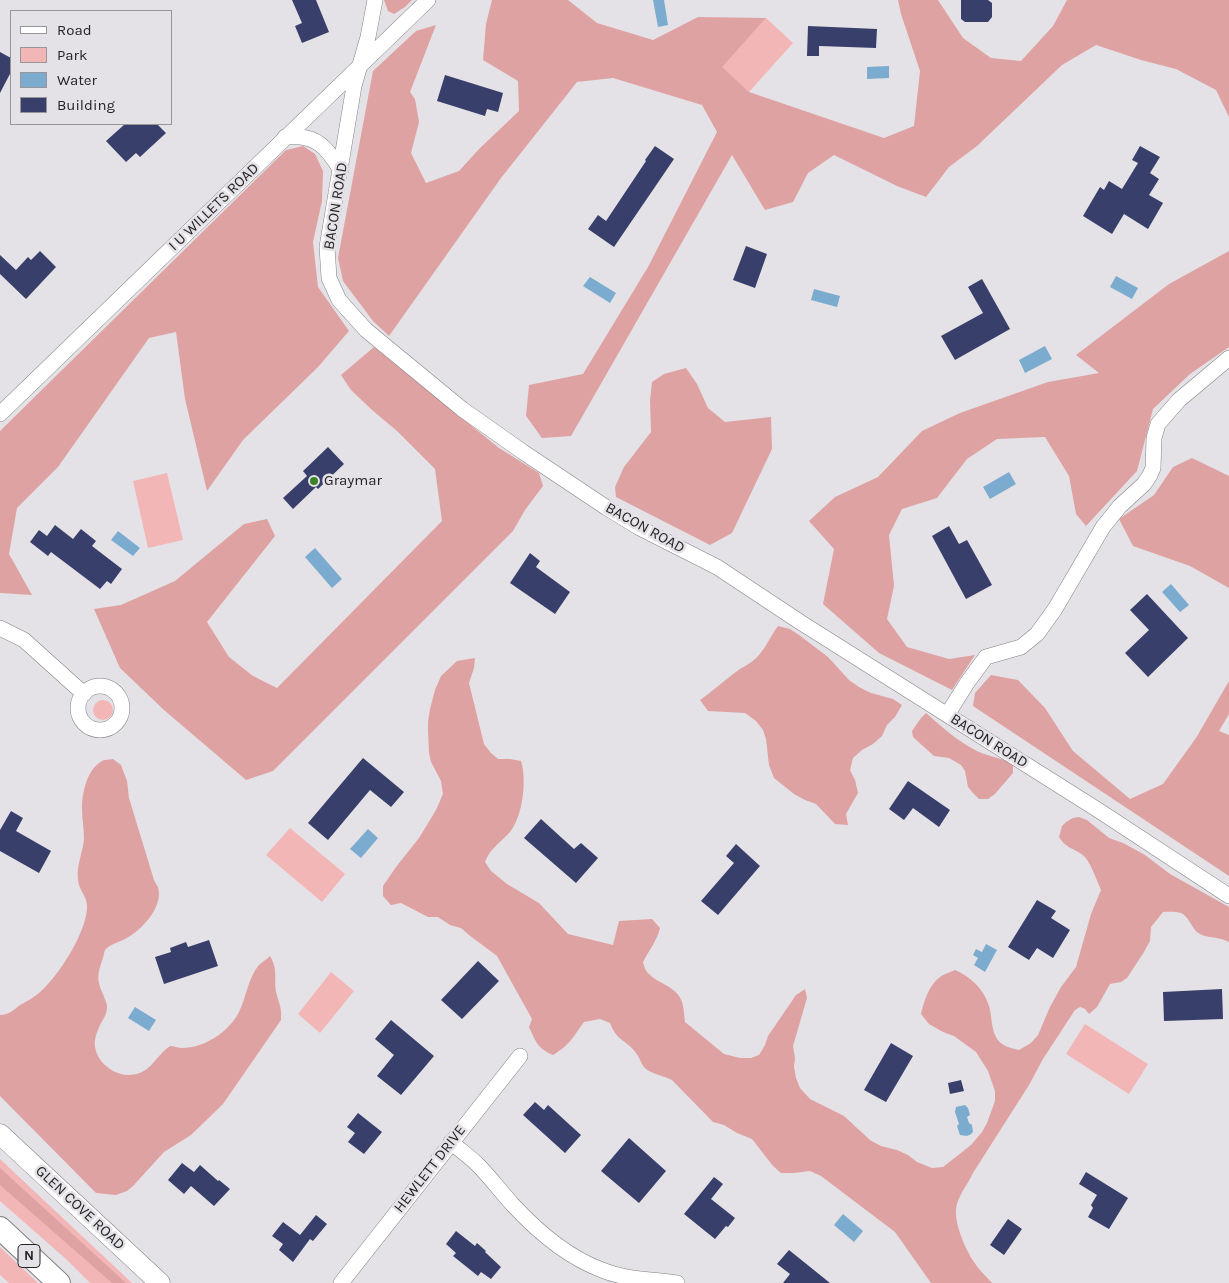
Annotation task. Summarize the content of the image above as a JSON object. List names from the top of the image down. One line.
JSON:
{"streets":{"highway":["N"],"main road":["GLEN COVE ROAD"],"street":["BACON ROAD","I U WILLETS ROAD","HEWLETT DRIVE"]},"crossings":[["BACON ROAD","I U WILLETS ROAD"]],"places":["Graymar"],"legend":["Road","Park","Water","Building"]}
